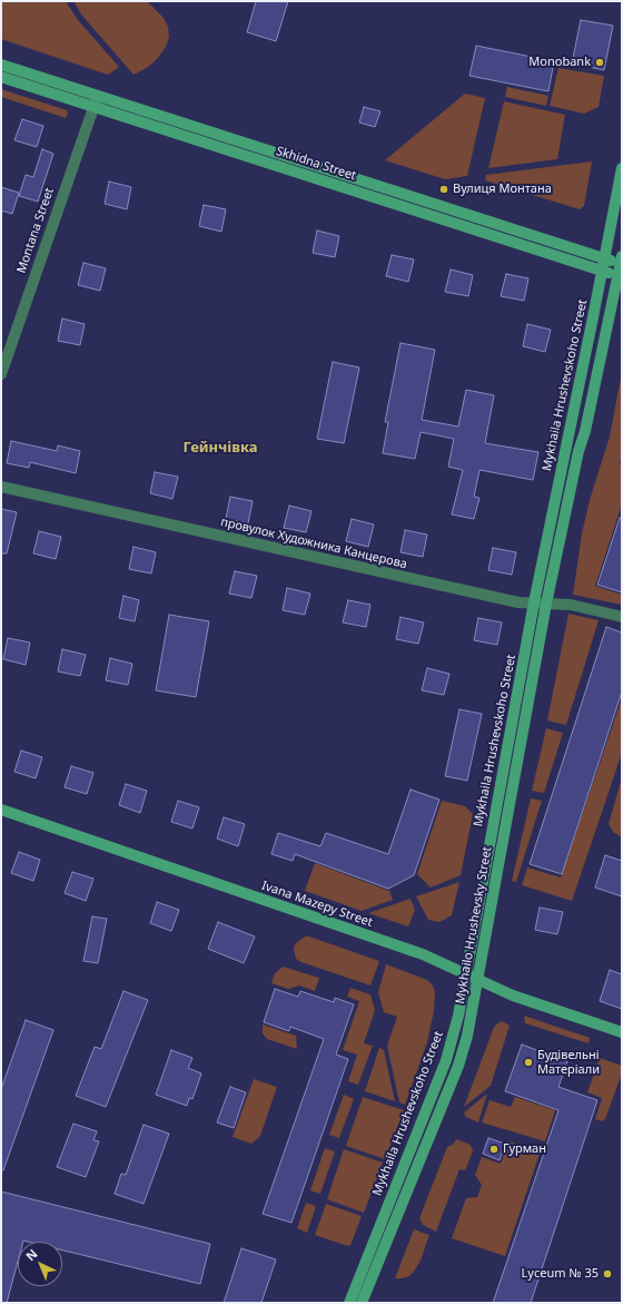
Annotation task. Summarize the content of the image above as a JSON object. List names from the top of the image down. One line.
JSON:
{"streets":{"main road":["Skhidna Street","Mykhaila Hrushevskoho Street","Ivana Mazepy Street","Mykhailo Hrushevsky Street"],"street":["Montana Street","провулок Художника Канцерова"]},"crossings":[["Skhidna Street","Montana Street"],["Skhidna Street","Mykhaila Hrushevskoho Street"],["Skhidna Street","Mykhailo Hrushevsky Street"],["Mykhaila Hrushevskoho Street","провулок Художника Канцерова"],["Mykhaila Hrushevskoho Street","Ivana Mazepy Street"],["провулок Художника Канцерова","Mykhailo Hrushevsky Street"],["Ivana Mazepy Street","Mykhailo Hrushevsky Street"]],"districts":["Гейнчівка"],"places":["Monobank","Вулиця Монтана","Будівельні Матеріали","Гурман","Lyceum № 35"],"north":"top left"}
